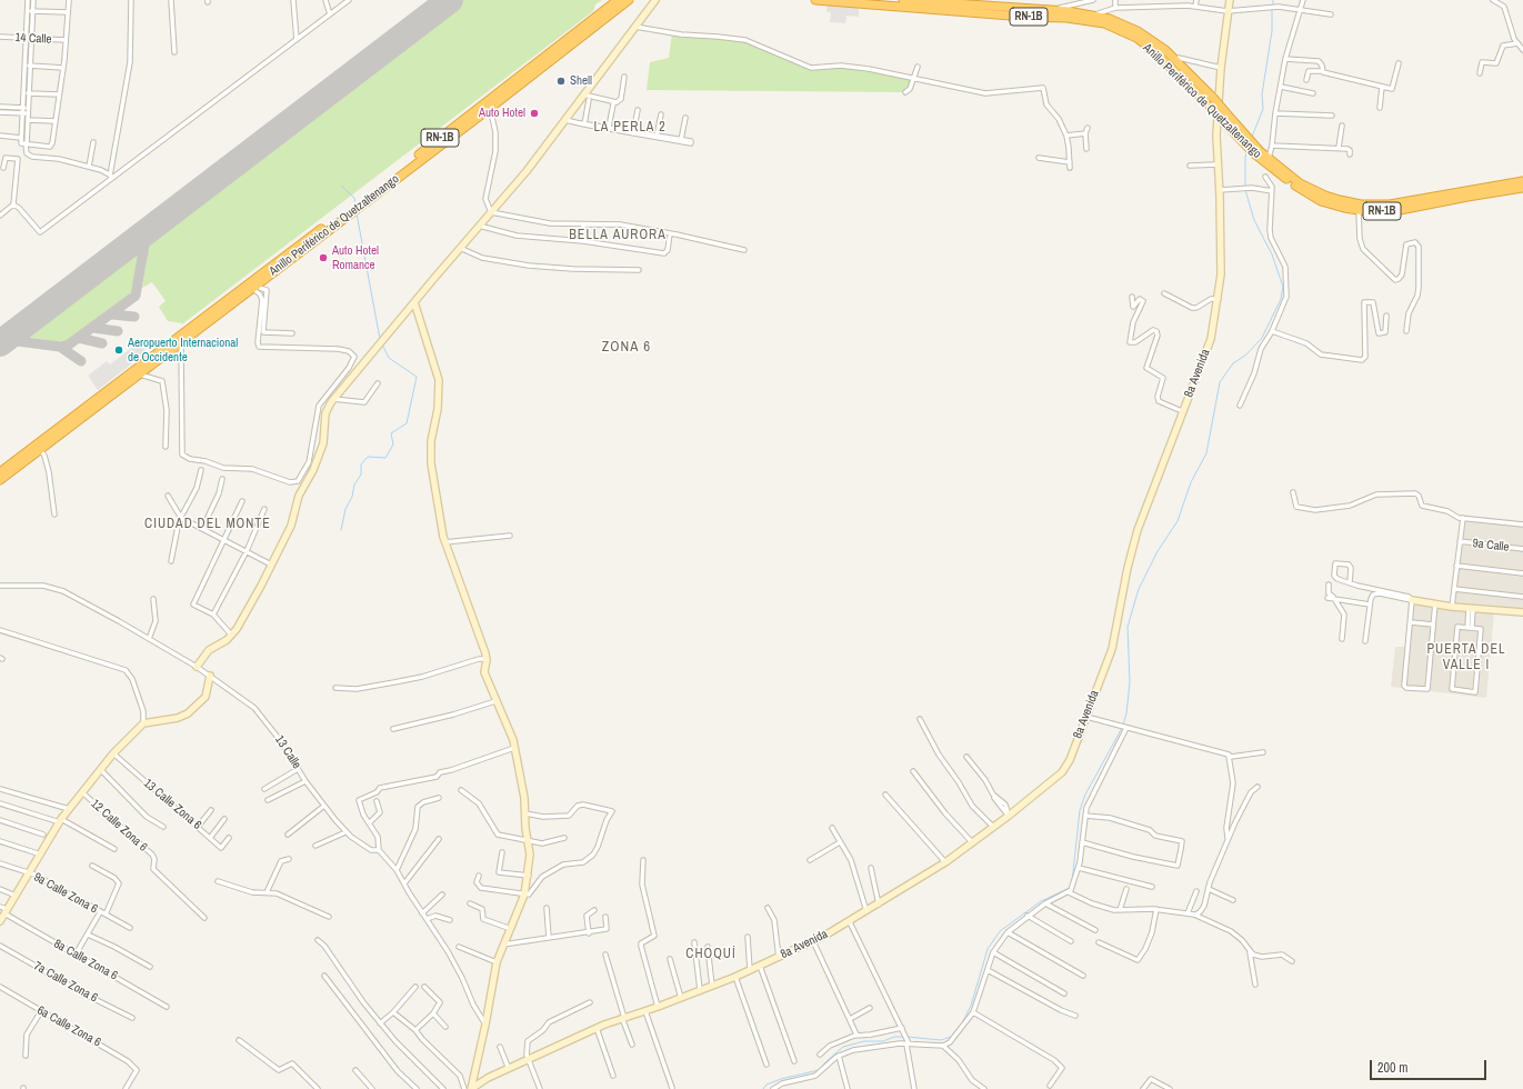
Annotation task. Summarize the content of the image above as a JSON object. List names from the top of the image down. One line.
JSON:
{"streets":{"highway":["RN-1B","Anillo Periférico de Quetzaltenango"],"street":["14 Calle","8a Avenida","9a Calle","13 Calle","13 Calle Zona 6","12 Calle Zona 6","9a Calle Zona 6","8a Calle Zona 6","7a Calle Zona 6","6a Calle Zona 6"]},"districts":["LA PERLA 2","BELLA AURORA","ZONA 6","CIUDAD DEL MONTE","PUERTA DEL VALLE I","CHOQUÍ"],"places":["Shell","Auto Hotel","Auto Hotel Romance","Aeropuerto Internacional de Occidente"],"scale_bar":"200 m"}
